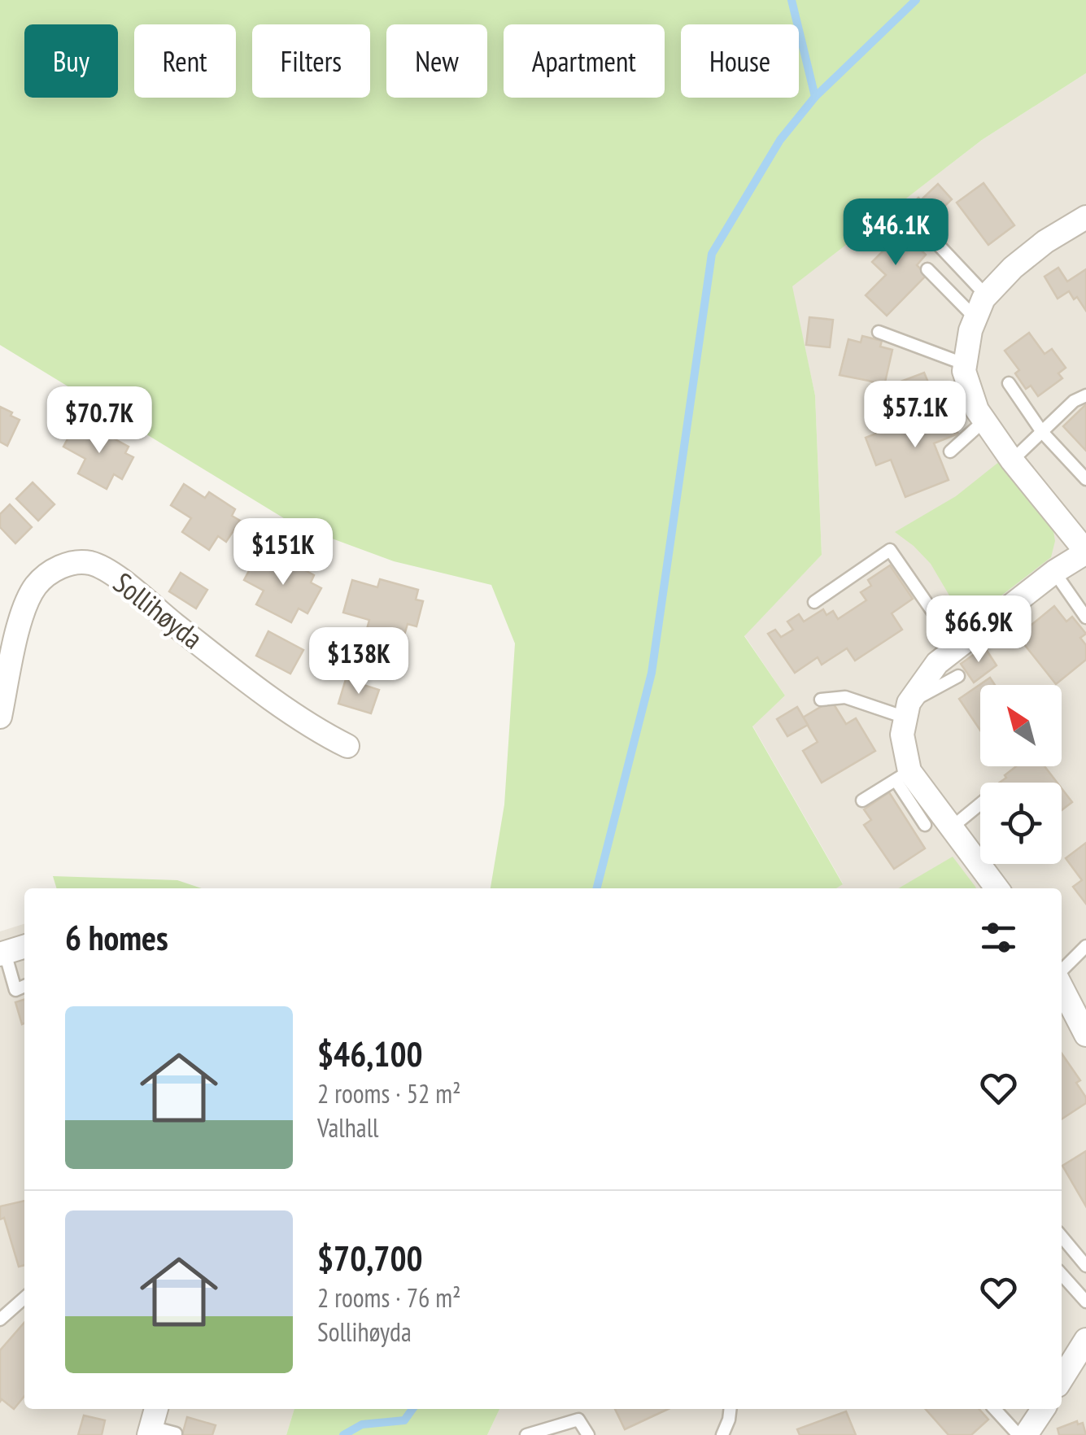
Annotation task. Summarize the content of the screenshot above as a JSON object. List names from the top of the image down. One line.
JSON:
{"streets":{"street":["Sollihøyda"]},"north":"top left","page":{"chip":["Buy","Rent","Filters","New","Apartment","House"],"price":["$46.1K","$57.1K","$70.7K","$151K","$66.9K","$138K"],"heading":"6 homes","list":[{"name":"$46,100","note":"2 rooms · 52 m² · Valhall"},{"name":"$70,700","note":"2 rooms · 76 m² · Sollihøyda"}]}}
